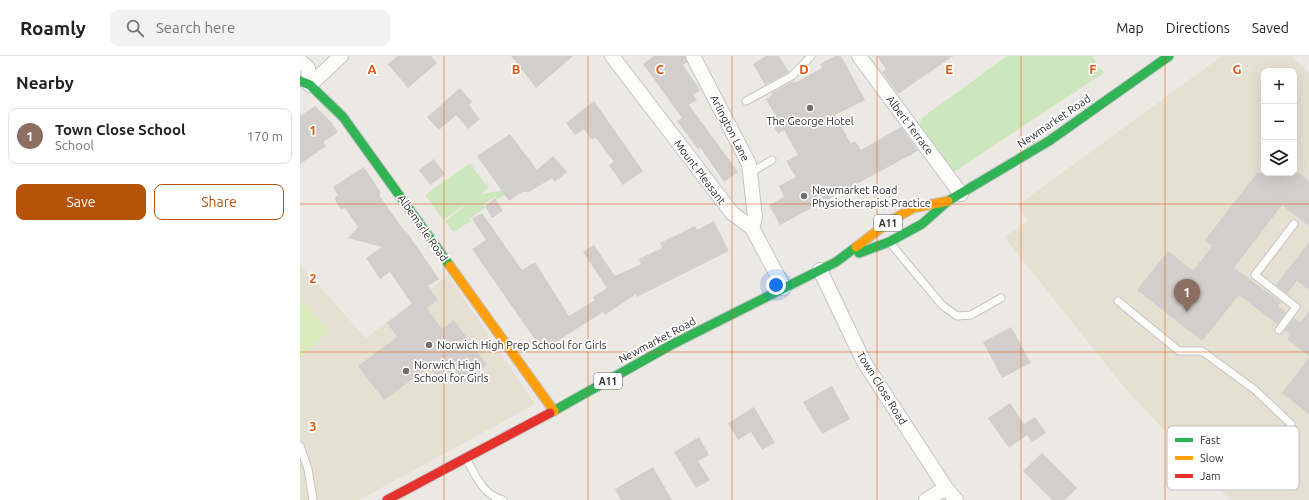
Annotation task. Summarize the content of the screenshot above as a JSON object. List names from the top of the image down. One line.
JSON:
{"streets":{"main road":["Newmarket Road","A11","Albemarle Road"],"street":["Albert Terrace","Arlington Lane","Mount Pleasant","Town Close Road"]},"crossings":[["Newmarket Road","Albert Terrace"],["Newmarket Road","Mount Pleasant"],["Newmarket Road","Albemarle Road"],["Newmarket Road","Town Close Road"],["Arlington Lane","Mount Pleasant"]],"places":["The George Hotel","Newmarket Road Physiotherapist Practice","Norwich High Prep School for Girls","Norwich High School for Girls"],"legend":["Fast","Slow","Jam"],"page":{"header":"Roamly","search":"Search here","nav":["Map","Directions","Saved"],"heading":"Nearby","map_buttons":["+","−"],"list":[{"mark":"1","name":"Town Close School","note":"School","value":"170 m"}],"buttons":["Save","Share"],"pins":"1"},"grid":{"columns":["A","B","C","D","E","F","G"],"rows":["1","2","3"]}}
